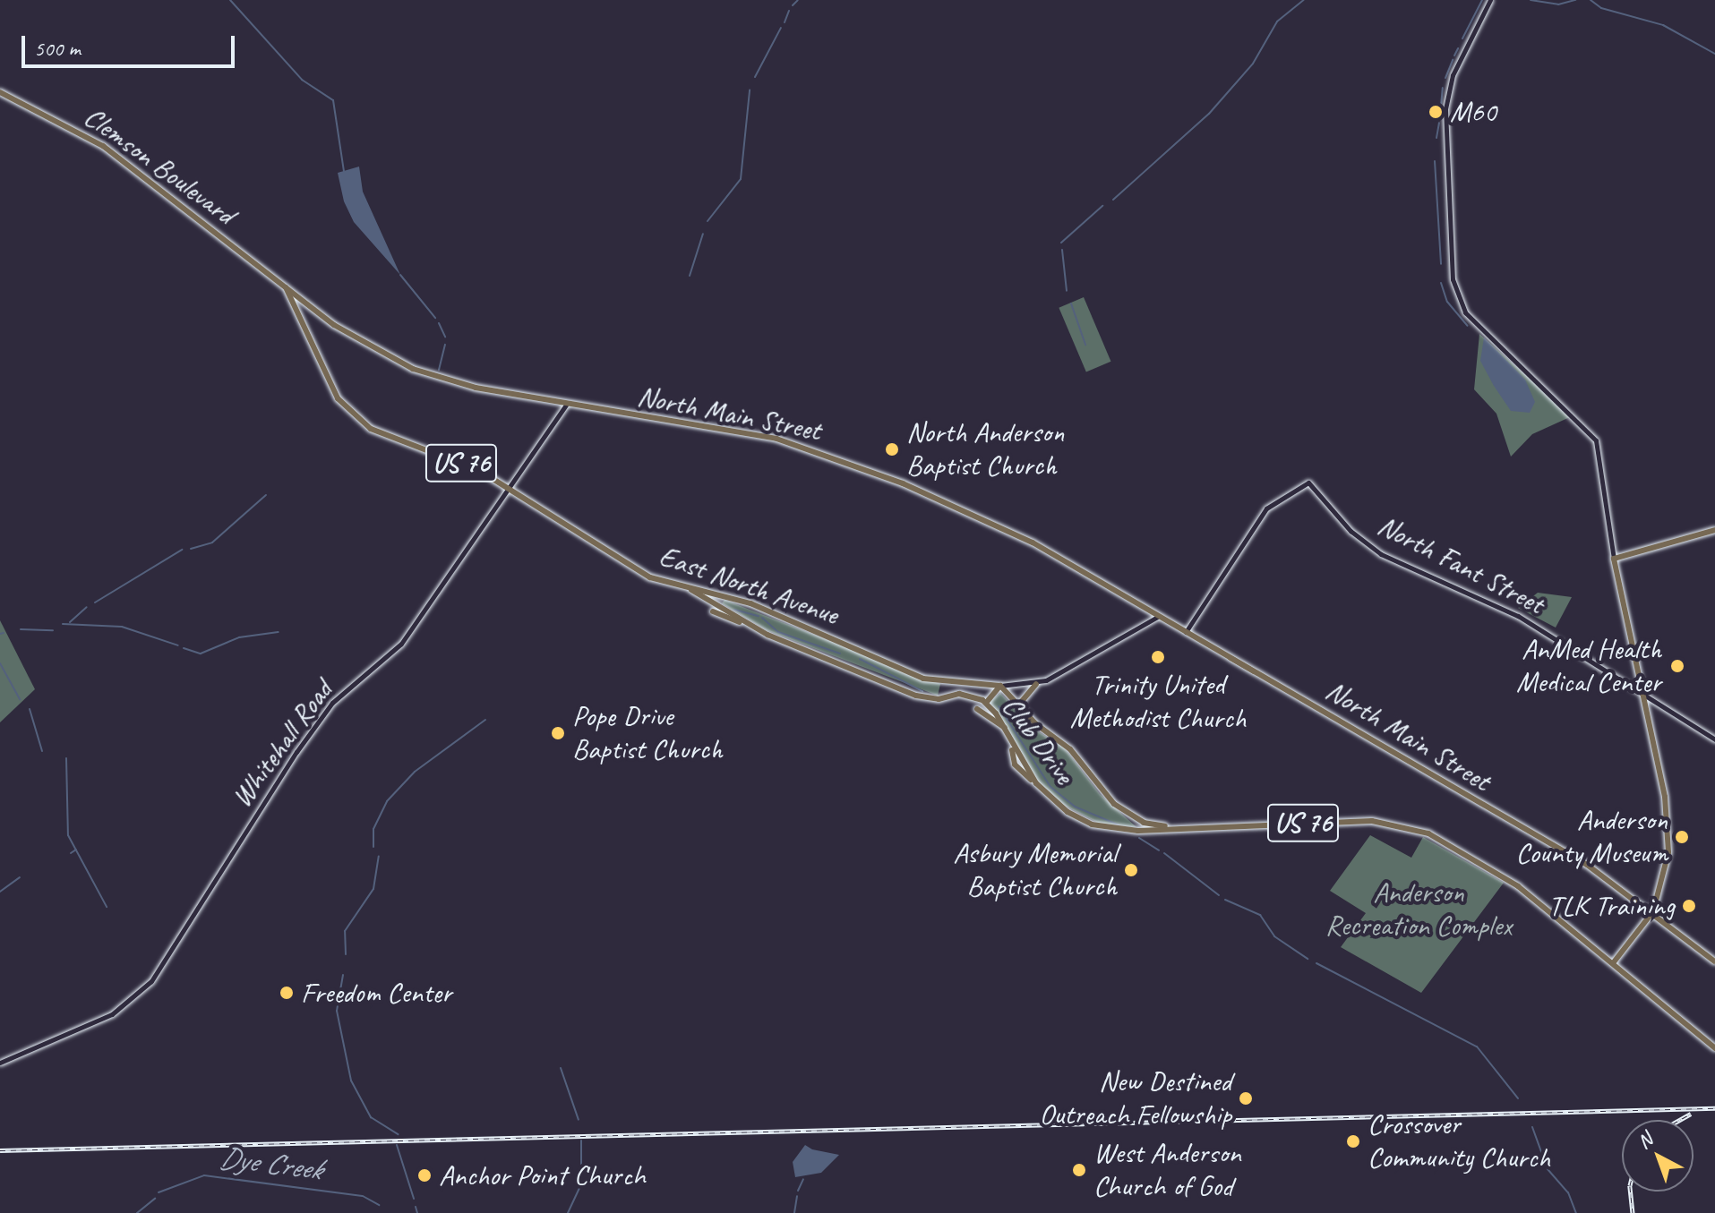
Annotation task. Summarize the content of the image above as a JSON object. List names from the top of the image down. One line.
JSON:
{"streets":{"main road":["Clemson Boulevard","North Main Street","US 76","North Fant Street","East North Avenue","Club Drive","Whitehall Road"]},"crossings":[["Clemson Boulevard","North Main Street"],["Clemson Boulevard","East North Avenue"],["North Main Street","North Fant Street"],["North Main Street","East North Avenue"],["North Main Street","Whitehall Road"],["US 76","East North Avenue"],["US 76","Club Drive"],["East North Avenue","Whitehall Road"]],"water":["Dye Creek"],"parks":["Anderson Recreation Complex"],"places":["M60","North Anderson Baptist Church","Trinity United Methodist Church","AnMed Health Medical Center","Pope Drive Baptist Church","Anderson County Museum","Asbury Memorial Baptist Church","TLK Training","Freedom Center","New Destined Outreach Fellowship","Crossover Community Church","West Anderson Church of God","Anchor Point Church"],"scale_bar":"500 m","north":"top left"}
